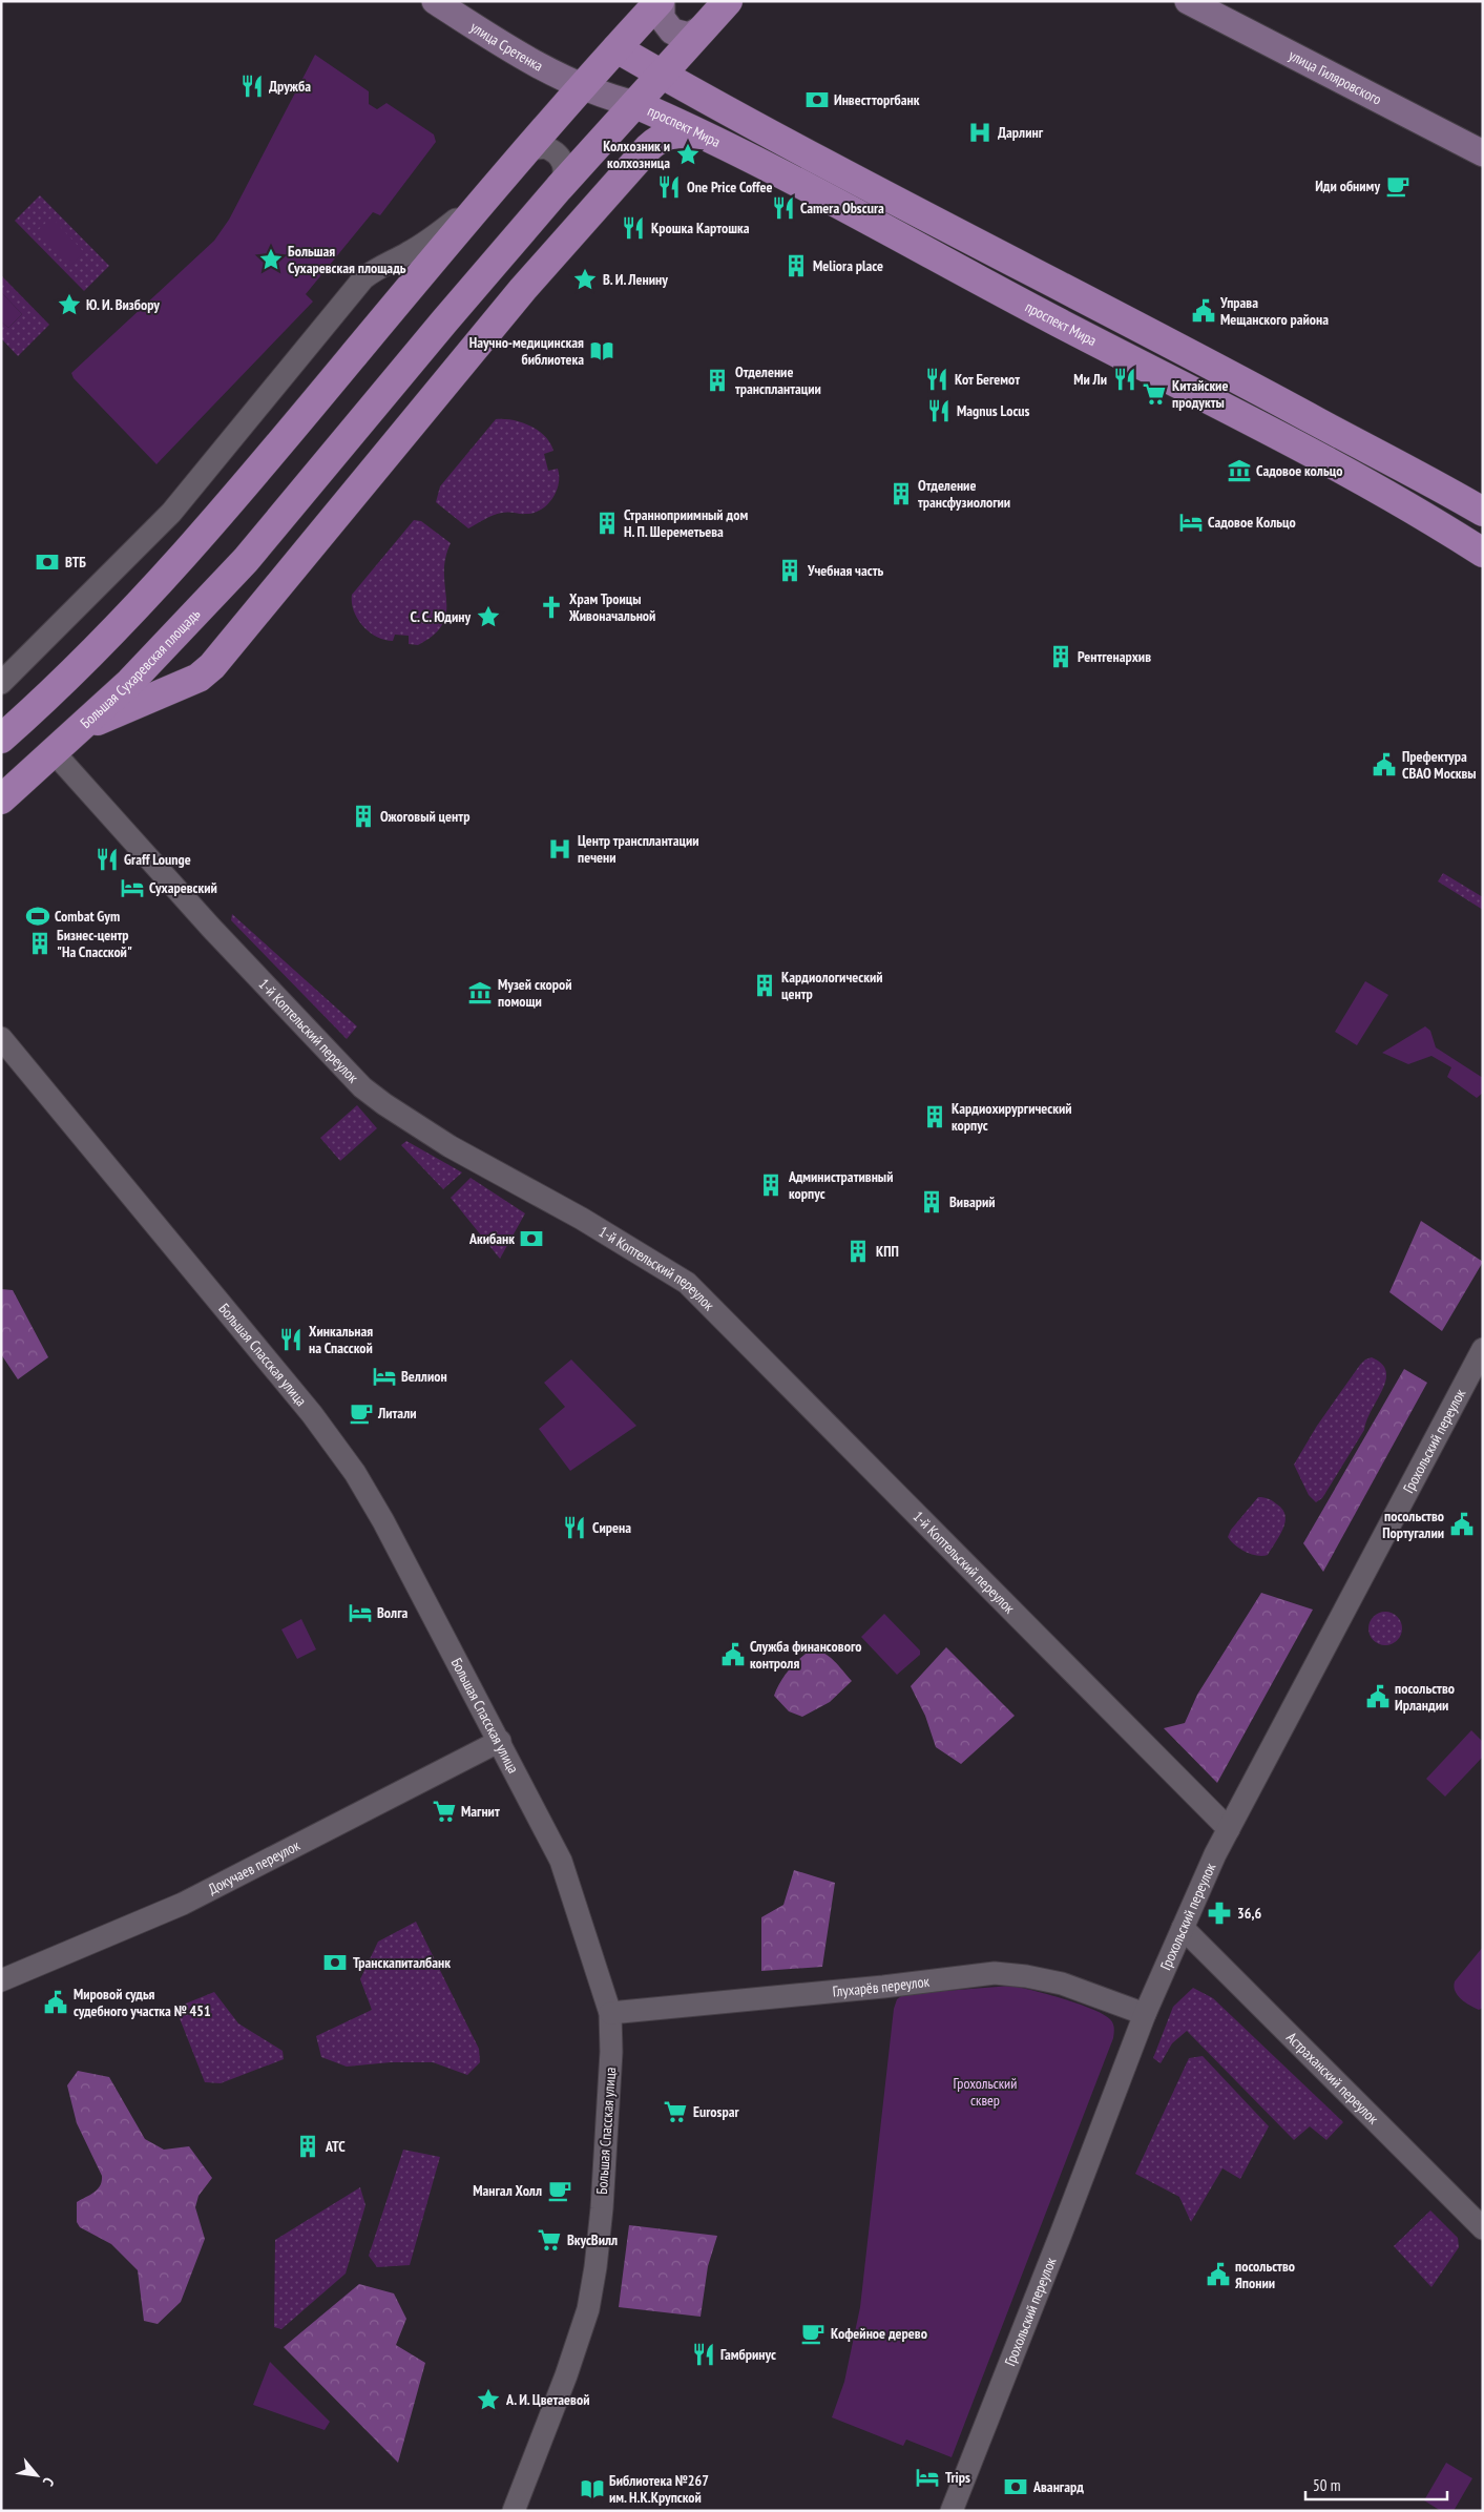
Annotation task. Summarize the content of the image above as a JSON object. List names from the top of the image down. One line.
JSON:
{"streets":{"main road":["улица Сретенка","улица Гиляровского","проспект Мира","Большая Сухаревская площадь"],"street":["1-й Коптельский переулок","Большая Спасская улица","Грохольский переулок","Докучаев переулок","Глухарёв переулок","Астраханский переулок"]},"crossings":[["улица Сретенка","проспект Мира"],["улица Сретенка","Большая Сухаревская площадь"],["проспект Мира","Большая Сухаревская площадь"],["Большая Сухаревская площадь","1-й Коптельский переулок"],["1-й Коптельский переулок","Грохольский переулок"],["Большая Спасская улица","Докучаев переулок"],["Большая Спасская улица","Глухарёв переулок"],["Грохольский переулок","Глухарёв переулок"],["Грохольский переулок","Астраханский переулок"]],"parks":["Грохольский сквер"],"places":{"restaurant":["Дружба","One Price Coffee","Camera Obscura","Крошка Картошка","Кот Бегемот","Ми Ли","Magnus Locus","Graff Lounge","Хинкальная на Спасской","Сирена","Гамбринус"],"bank":["Инвестторгбанк","ВТБ","Акибанк","Транскапиталбанк","Авангард"],"hospital":["Дарлинг","Центр трансплантации печени"],"place":["Колхозник и колхозница","Большая Сухаревская площадь","В. И. Ленину","Ю. И. Визбору","С. С. Юдину","А. И. Цветаевой"],"cafe":["Иди обниму","Литали","Мангал Холл","Кофейное дерево"],"building":["Meliora place","Отделение трансплантации","Отделение трансфузиологии","Странноприимный дом Н. П. Шереметьева","Учебная часть","Рентгенархив","Ожоговый центр","Бизнес-центр \"На Спасской\"","Кардиологический центр","Кардиохирургический корпус","Административный корпус","Виварий","КПП","АТС"],"public building":["Управа Мещанского района","Префектура СВАО Москвы","посольство Португалии","Служба финансового контроля","посольство Ирландии","Мировой судья судебного участка № 451","посольство Японии"],"library":["Научно-медицинская библиотека","Библиотека №267 им. Н.К.Крупской"],"supermarket":["Китайские продукты","Магнит","Eurospar","ВкусВилл"],"museum":["Садовое кольцо","Музей скорой помощи"],"hotel":["Садовое Кольцо","Сухаревский","Веллион","Волга","Trips"],"church":["Храм Троицы Живоначальной"],"sports":["Combat Gym"],"pharmacy":["36,6"]},"scale_bar":"50 m","north":"bottom right"}
